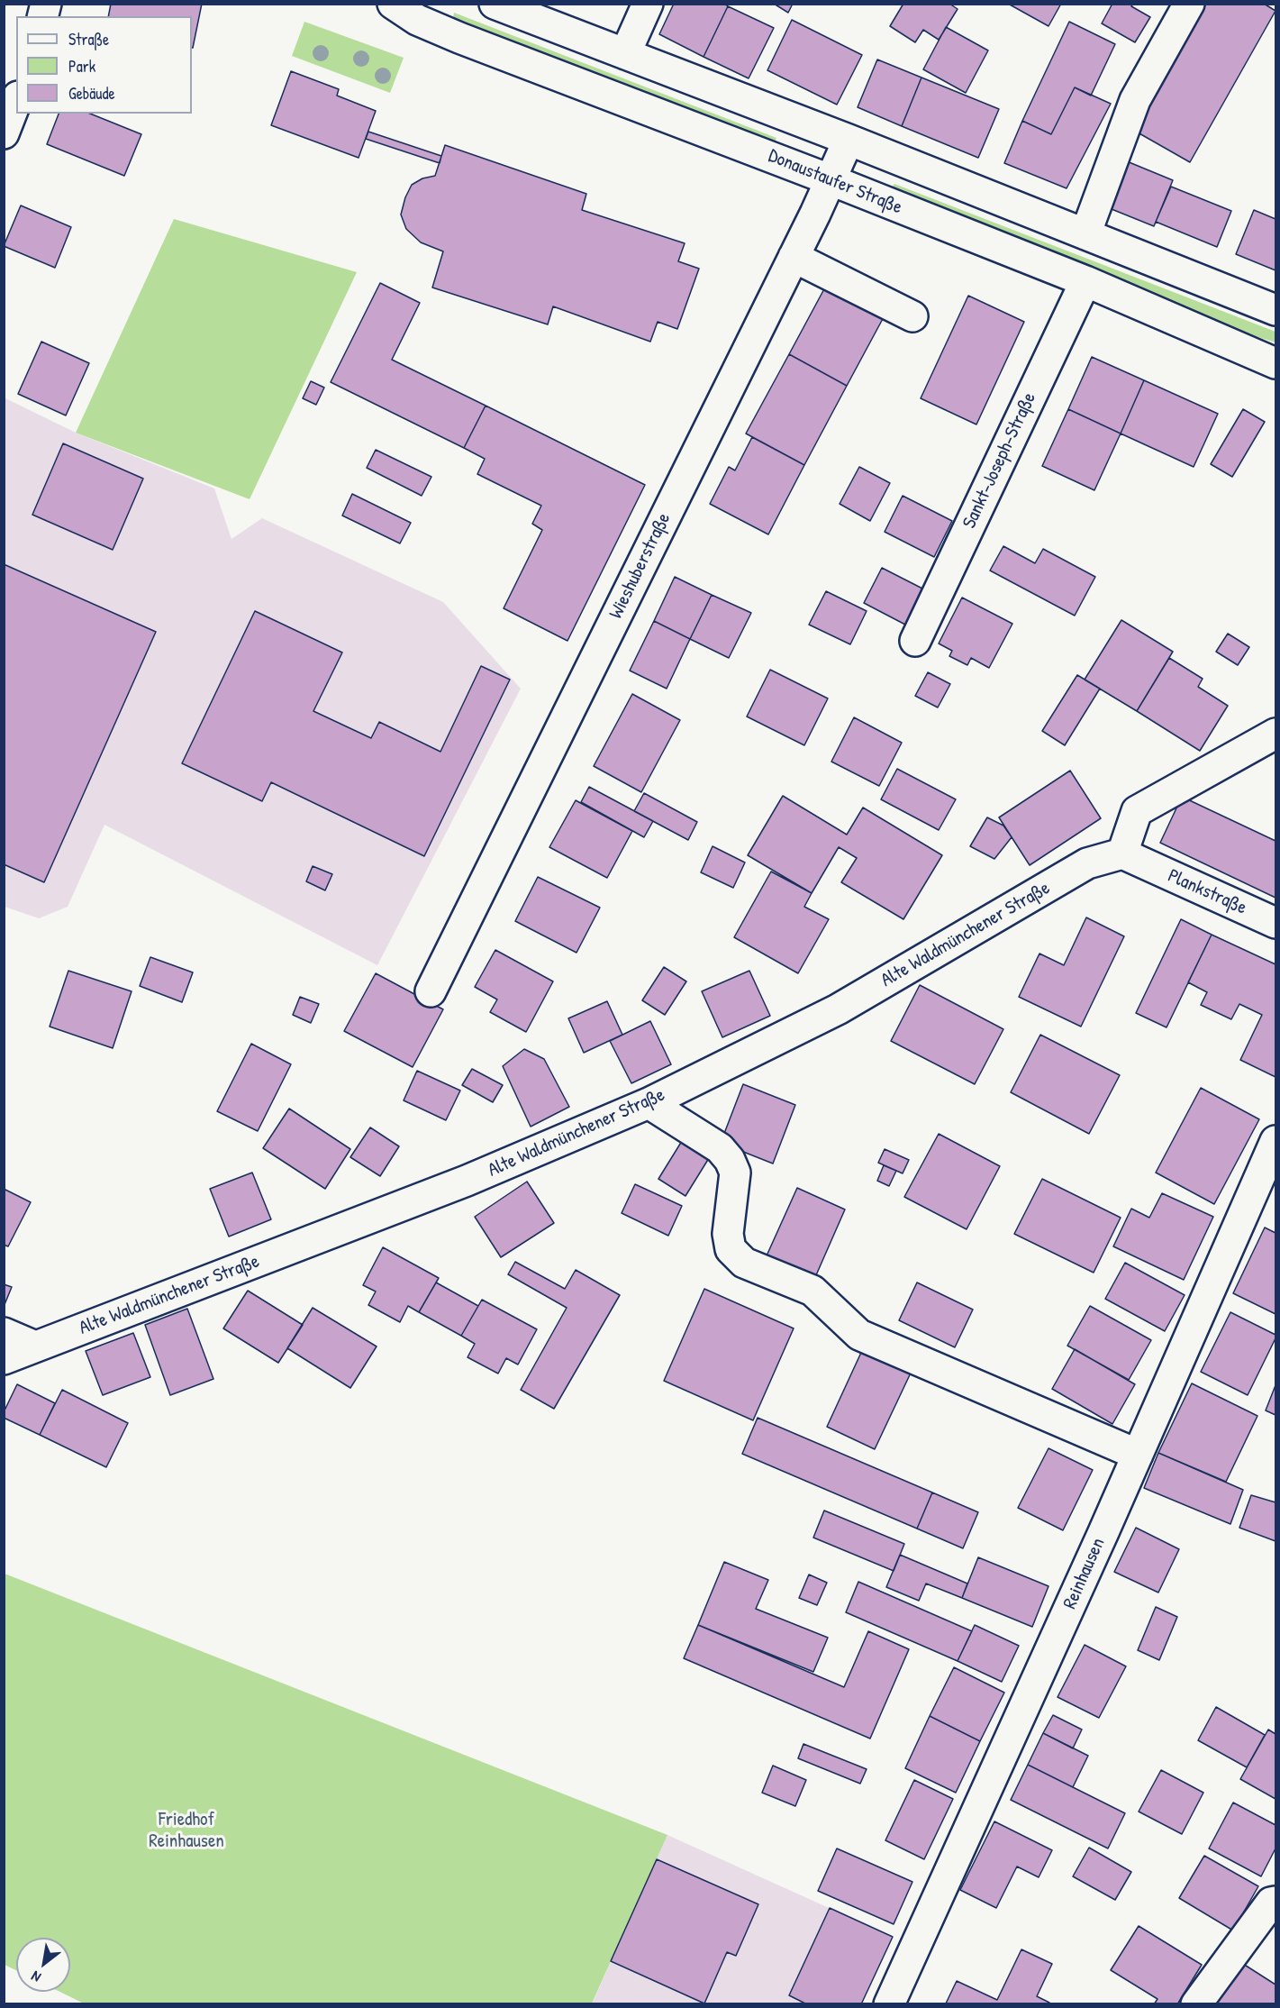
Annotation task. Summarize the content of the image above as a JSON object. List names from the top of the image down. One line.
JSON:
{"streets":{"street":["Donaustaufer Straße","Sankt-Joseph-Straße","Wieshuberstraße","Plankstraße","Alte Waldmünchener Straße","Reinhausen"]},"crossings":[["Donaustaufer Straße","Sankt-Joseph-Straße"],["Donaustaufer Straße","Wieshuberstraße"],["Plankstraße","Alte Waldmünchener Straße"]],"parks":["Friedhof Reinhausen"],"legend":["Straße","Park","Gebäude"],"north":"bottom left"}
